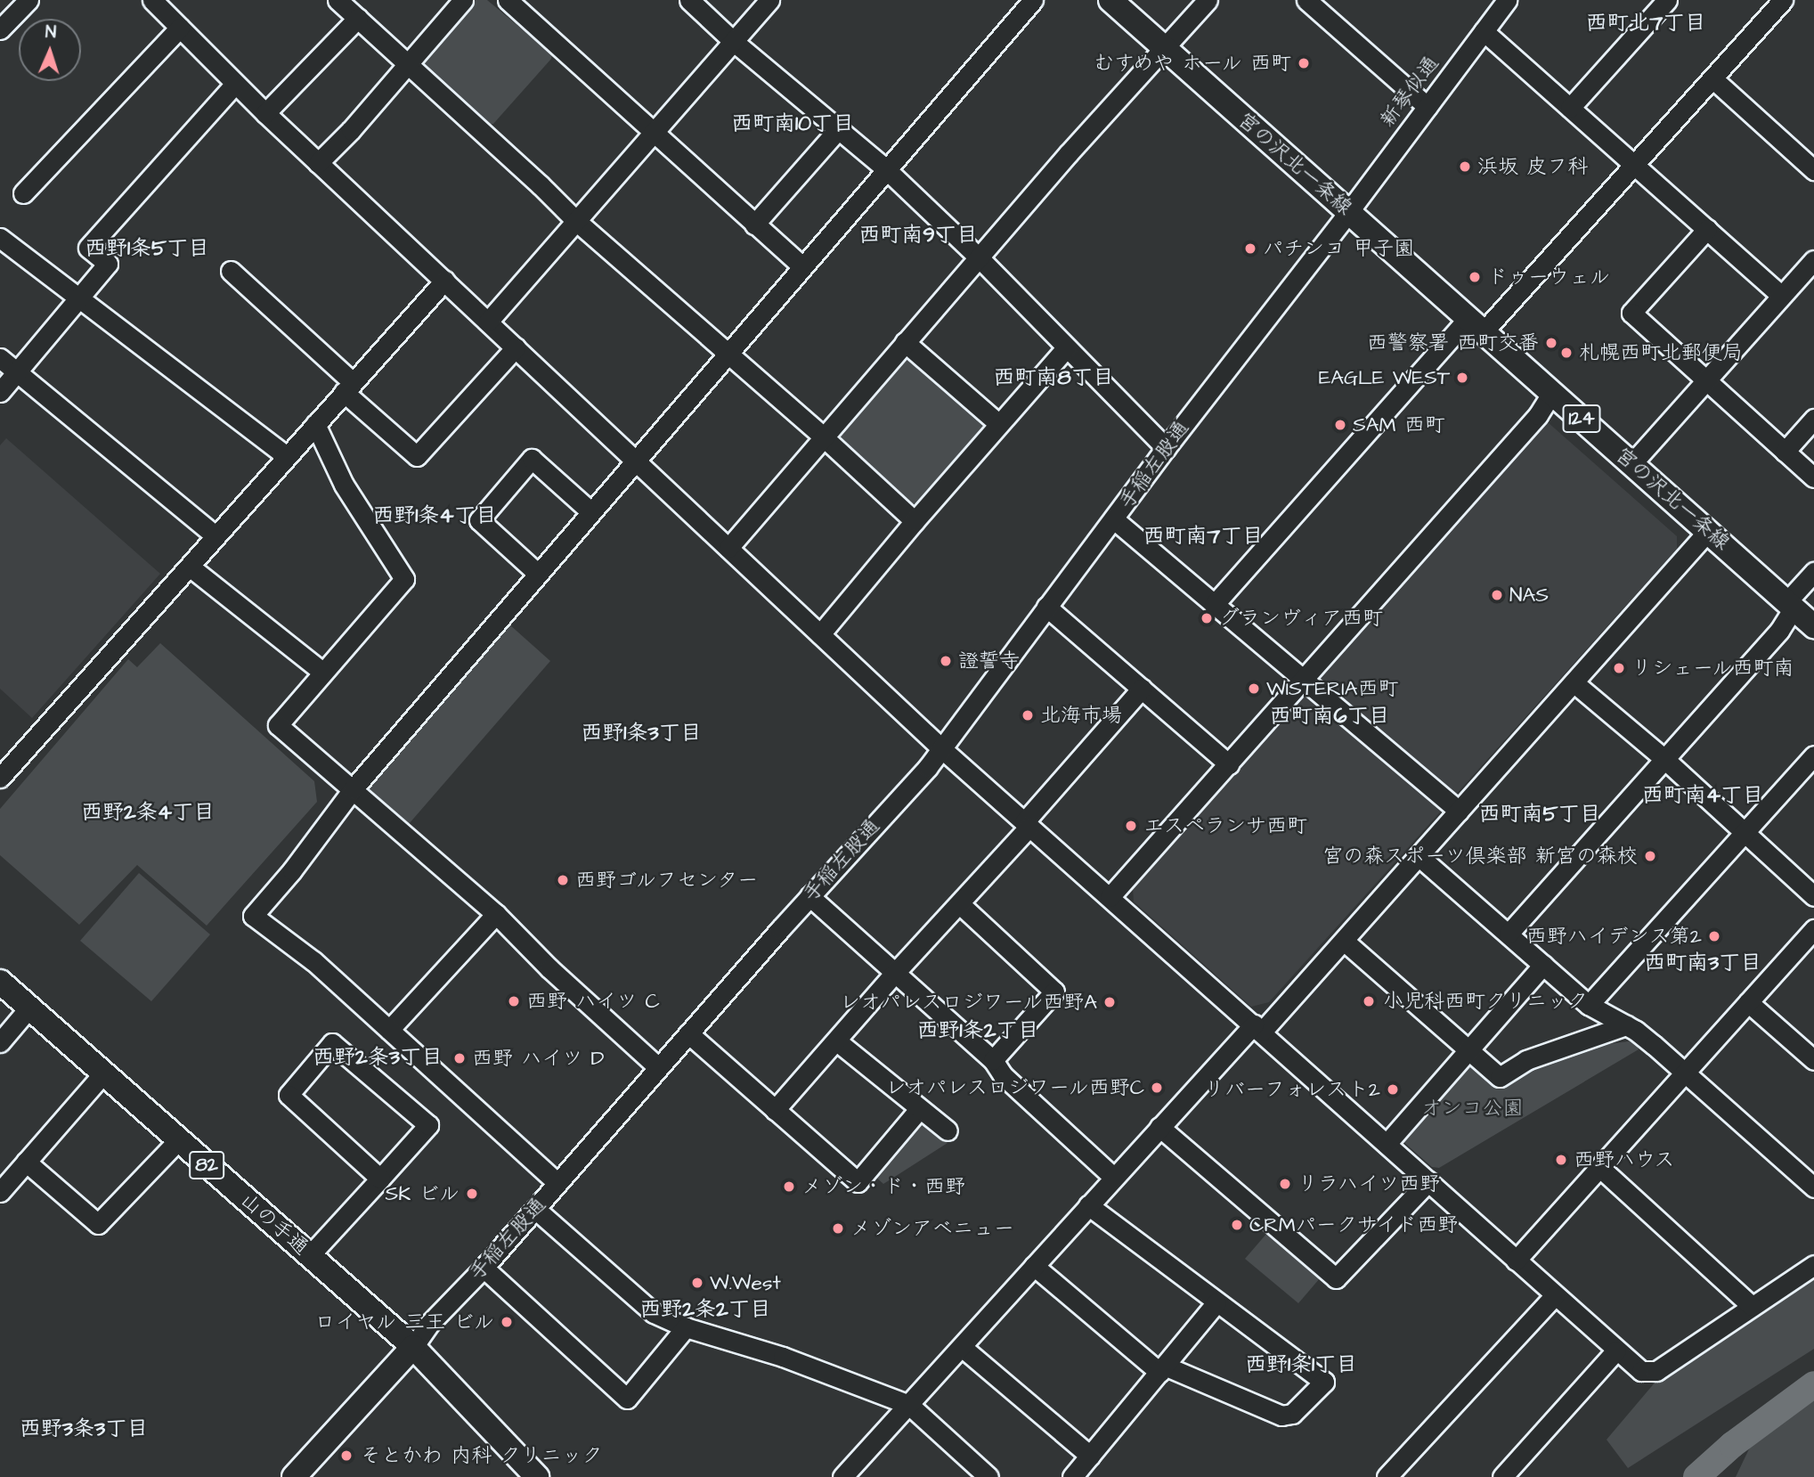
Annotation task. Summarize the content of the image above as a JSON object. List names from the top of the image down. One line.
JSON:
{"streets":{"main road":["宮の沢北一条線","124","手稲左股通","82","山の手通"],"street":["新琴似通"]},"crossings":[["新琴似通","宮の沢北一条線"],["新琴似通","手稲左股通"],["宮の沢北一条線","手稲左股通"],["手稲左股通","山の手通"]],"districts":["西町北7丁目","西町南10丁目","西町南9丁目","西野1条5丁目","西町南8丁目","西野1条4丁目","西町南7丁目","西町南6丁目","西野1条3丁目","西町南4丁目","西野2条4丁目","西町南5丁目","西町南3丁目","西野1条2丁目","西野2条3丁目","西野2条2丁目","西野1条1丁目","西野3条3丁目"],"parks":["オンコ公園"],"places":["むすめや ホール 西町","浜坂 皮フ科","パチンコ 甲子園","ドゥーウェル","西警察署 西町交番","札幌西町北郵便局","EAGLE WEST","SAM 西町","NAS","グランヴィア西町","證誓寺","リシェール西町南","WISTERIA西町","北海市場","エスペランサ西町","宮の森スポーツ倶楽部 新宮の森校","西野ゴルフセンター","西野ハイデンス第2","西野 ハイツ C","小児科西町クリニック","レオパレスロジワール西野A","西野 ハイツ D","レオパレスロジワール西野C","リバーフォレスト2","西野ハウス","リラハイツ西野","メゾン・ド・西野","SK ビル","CRMパークサイド西野","メゾンアベニュー","W.West","ロイヤル 三王 ビル","そとかわ 内科 クリニック"],"north":"top"}
